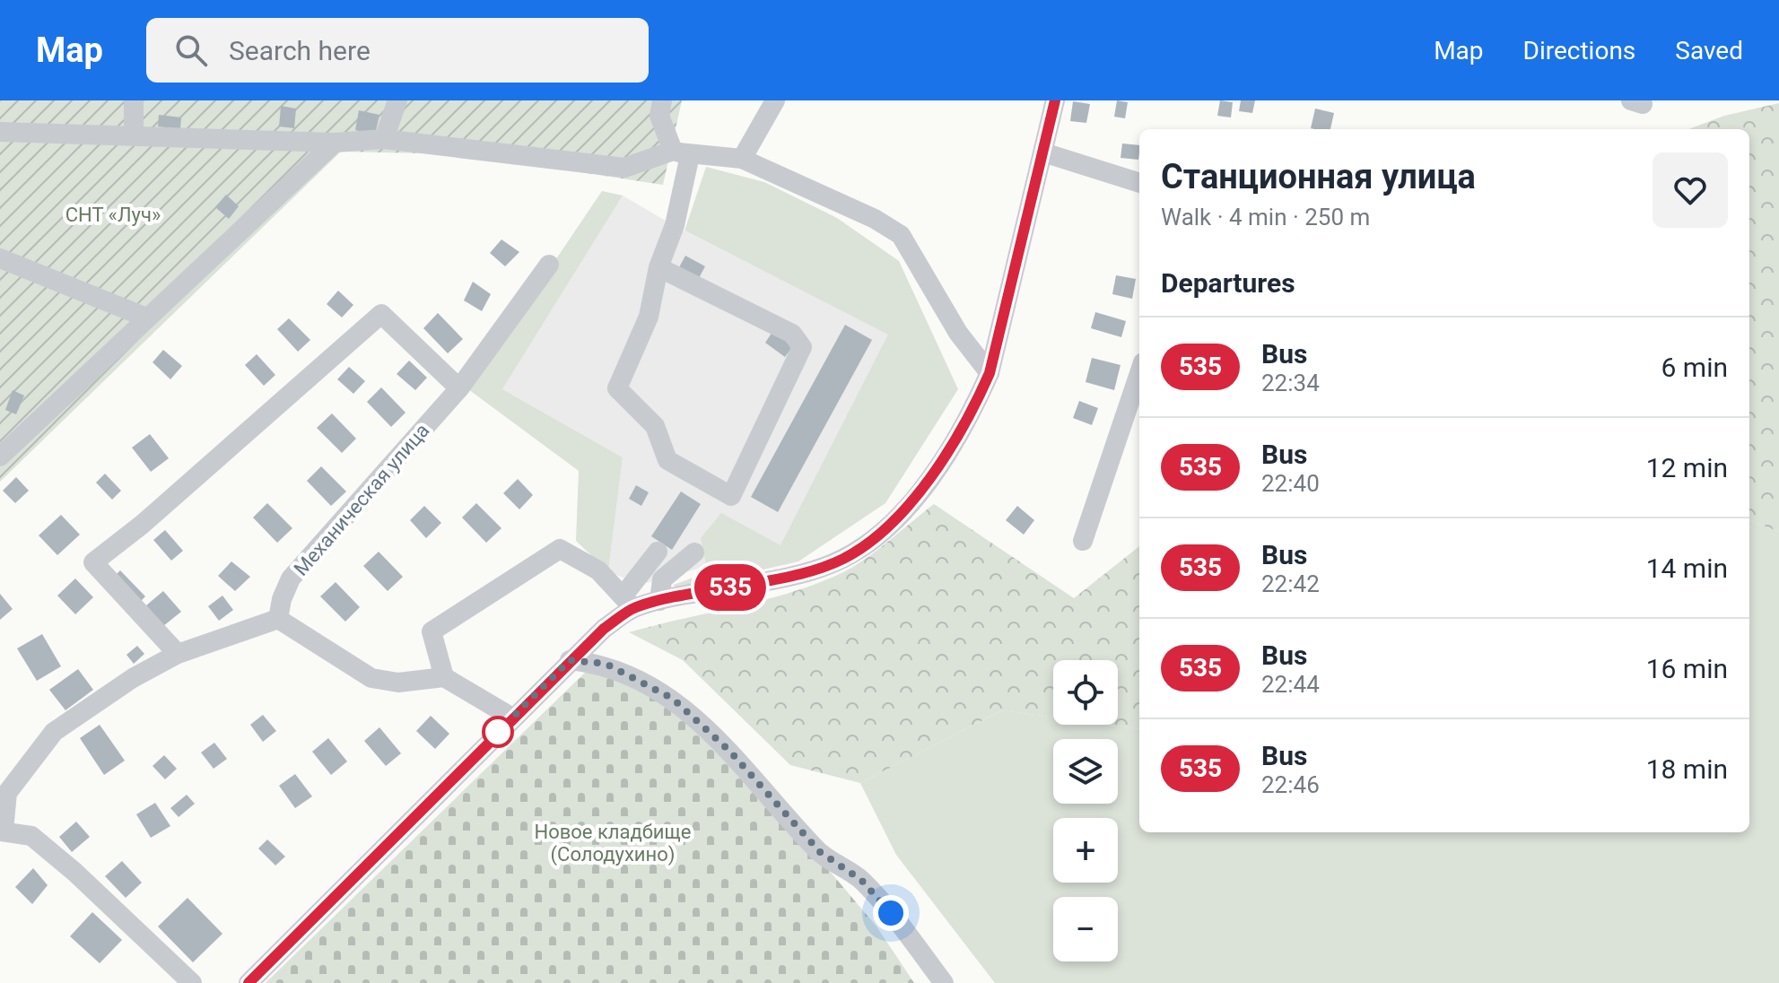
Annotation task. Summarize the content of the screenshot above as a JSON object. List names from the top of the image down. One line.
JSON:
{"streets":{"street":["Механическая улица"]},"parks":["СНТ «Луч»","Новое кладбище (Солодухино)"],"lines":["bus line 535"],"page":{"header":"Map","search":"Search here","nav":["Map","Directions","Saved"],"on_map":"535","heading":[["Станционная улица","Walk · 4 min · 250 m"],"Departures"],"list":[{"mark":"535","name":"Bus","note":"22:34","value":"6 min"},{"mark":"535","name":"Bus","note":"22:40","value":"12 min"},{"mark":"535","name":"Bus","note":"22:42","value":"14 min"},{"mark":"535","name":"Bus","note":"22:44","value":"16 min"},{"mark":"535","name":"Bus","note":"22:46","value":"18 min"}],"map_buttons":["+","−"]}}
